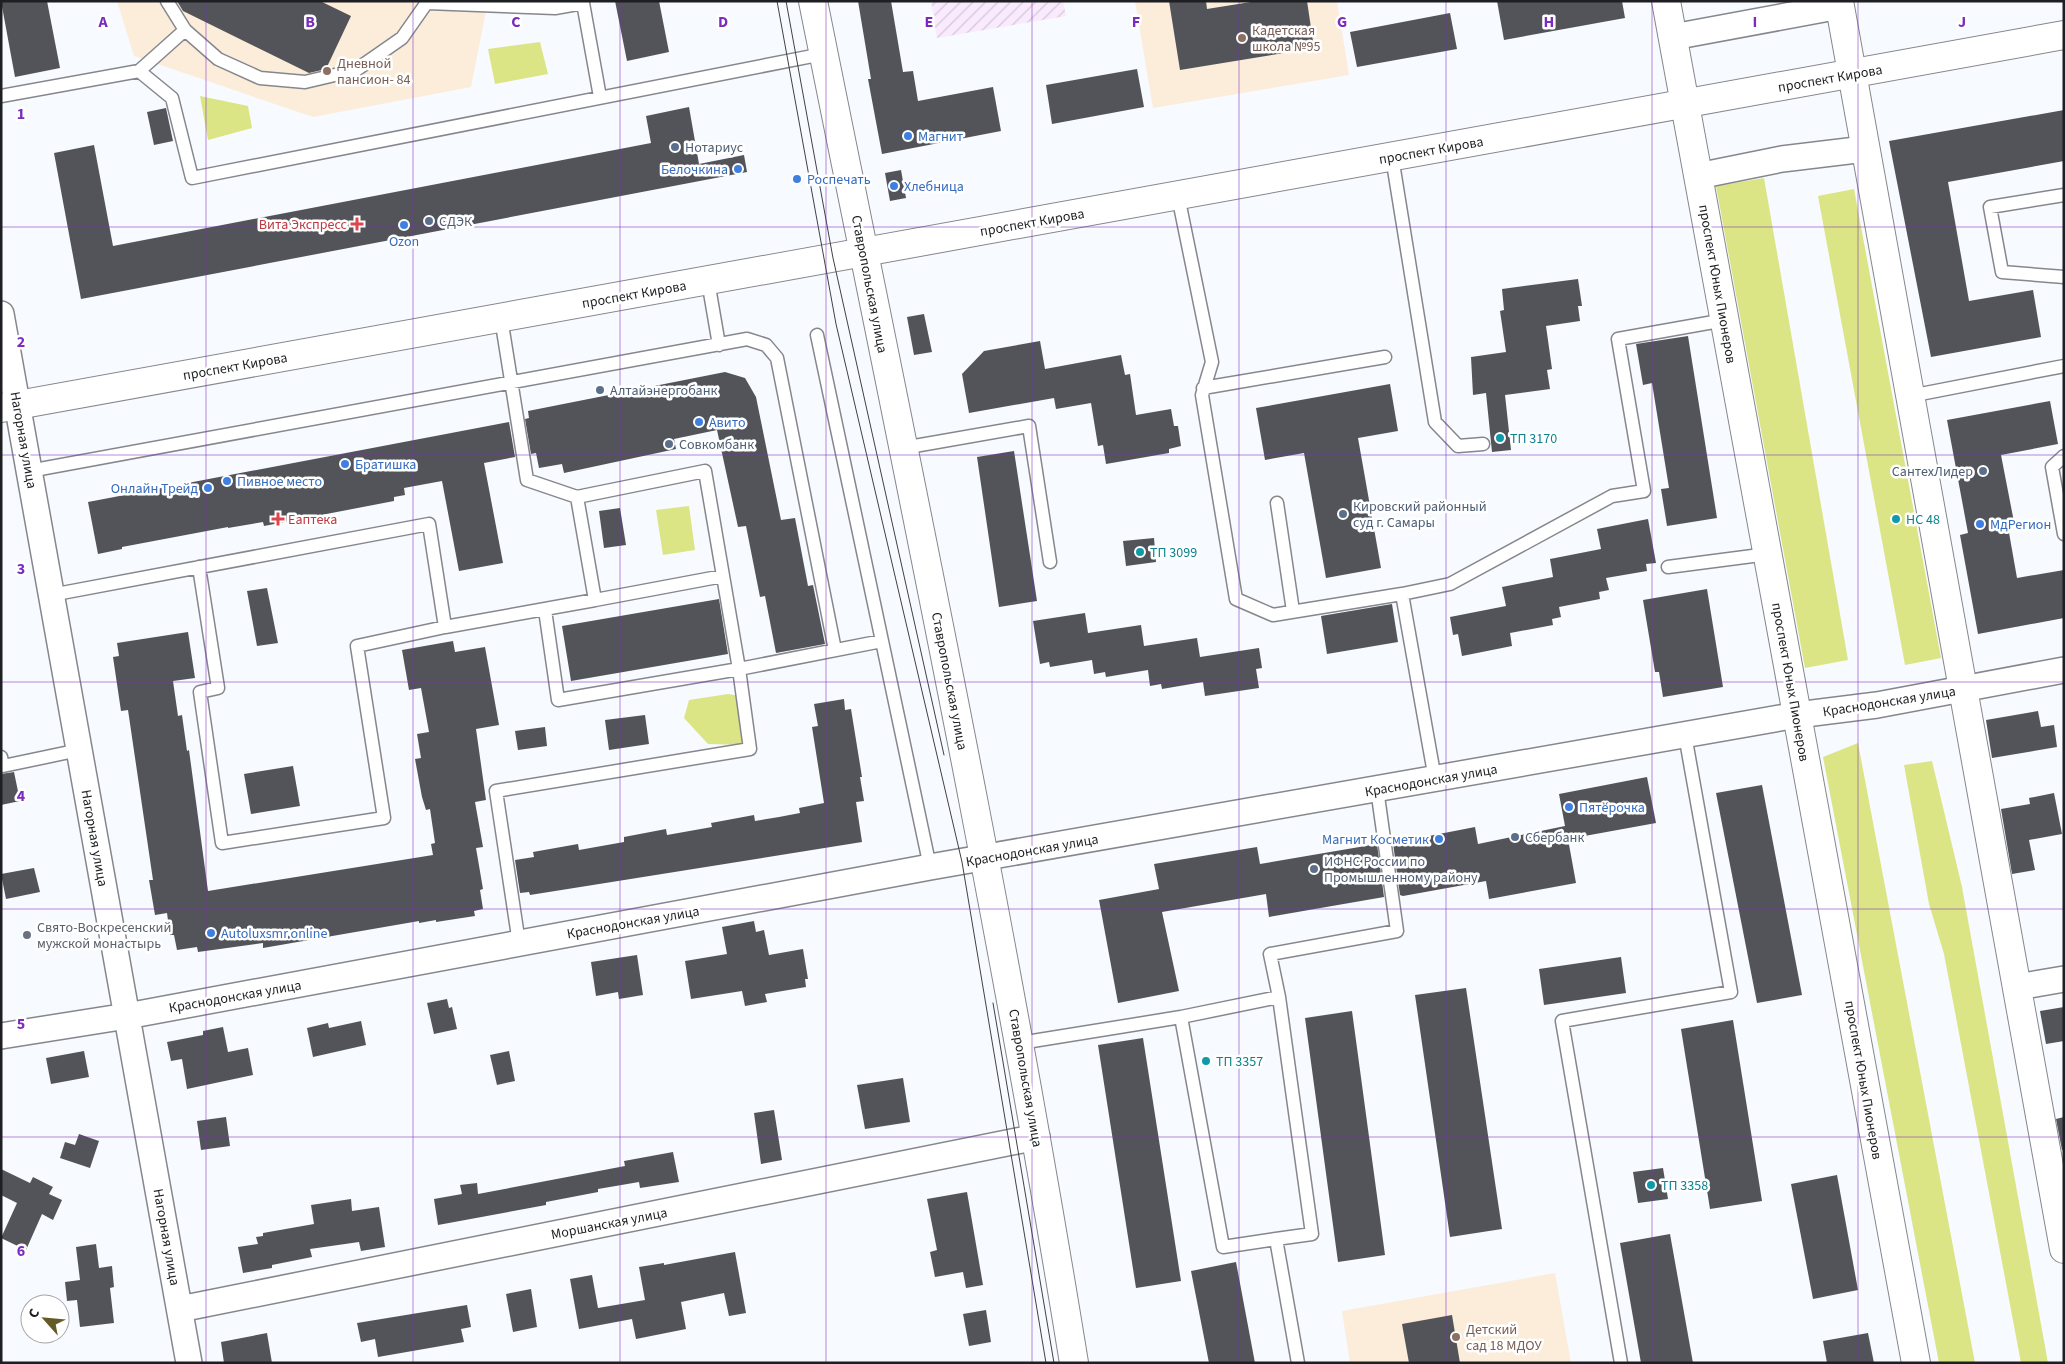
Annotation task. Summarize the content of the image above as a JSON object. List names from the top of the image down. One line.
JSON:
{"streets":{"street":["проспект Кирова","Ставропольская улица","проспект Юных Пионеров","Нагорная улица","Краснодонская улица","Моршанская улица"]},"crossings":[["проспект Кирова","Ставропольская улица"],["проспект Кирова","проспект Юных Пионеров"],["проспект Кирова","Нагорная улица"],["Ставропольская улица","Краснодонская улица"],["Ставропольская улица","Моршанская улица"],["проспект Юных Пионеров","Краснодонская улица"],["Нагорная улица","Краснодонская улица"],["Нагорная улица","Моршанская улица"]],"places":{"other":["Кадетская школа №95","Дневной пансион- 84","Магнит","Нотариус","Белочкина","Роспечать","Хлебница","СДЭК","Ozon","Алтайэнергобанк","Авито","ТП 3170","Совкомбанк","Братишка","СантехЛидер","Пивное место","Онлайн Трейд","Кировский районный суд г. Самары","НС 48","МдРегион","ТП 3099","Пятёрочка","Сбербанк","Магнит Косметик","ИФНС России по Промышленному району","Autoluxsmr.online","Свято-Воскресенский мужской монастырь","ТП 3357","ТП 3358","Детский сад 18 МДОУ"],"health":["Вита Экспресс","Еаптека"]},"north":"top left","grid":{"columns":["A","B","C","D","E","F","G","H","I","J"],"rows":["1","2","3","4","5","6"]}}
